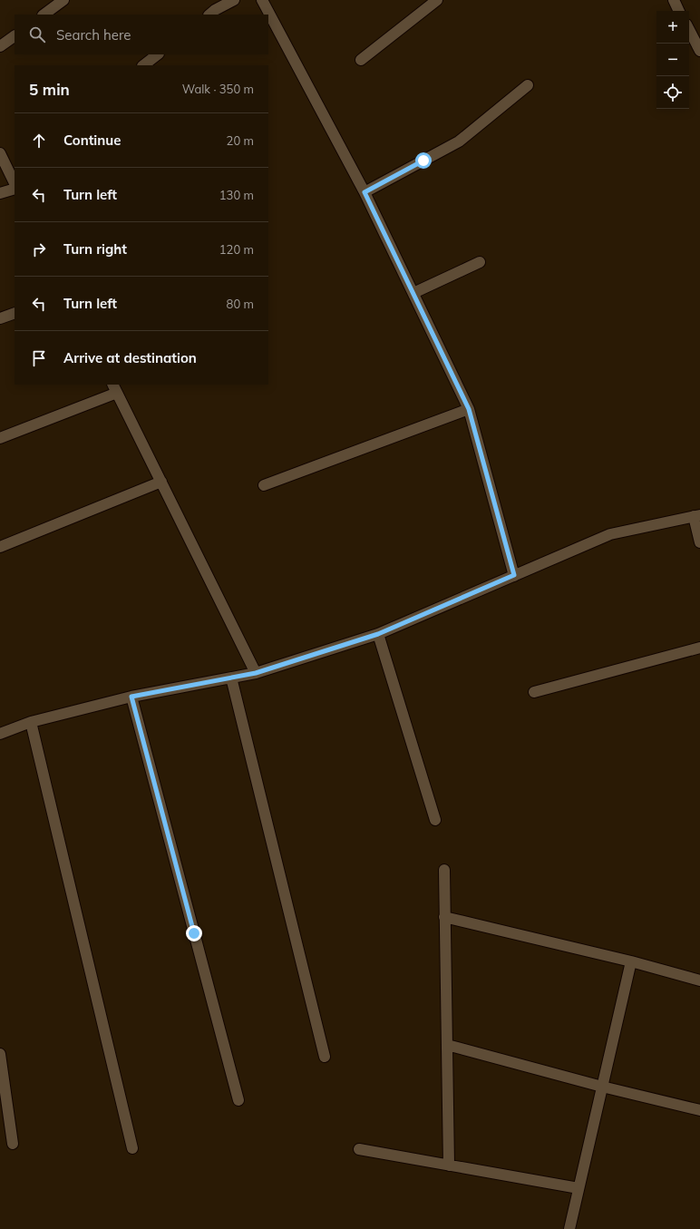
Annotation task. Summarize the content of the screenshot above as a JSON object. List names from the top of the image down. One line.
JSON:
{"page":{"map_buttons":["+","−"],"search":"Search here","heading":["5 min","Walk · 350 m"],"list":[["Continue","20 m"],["Turn left","130 m"],["Turn right","120 m"],["Turn left","80 m"],"Arrive at destination"]}}
